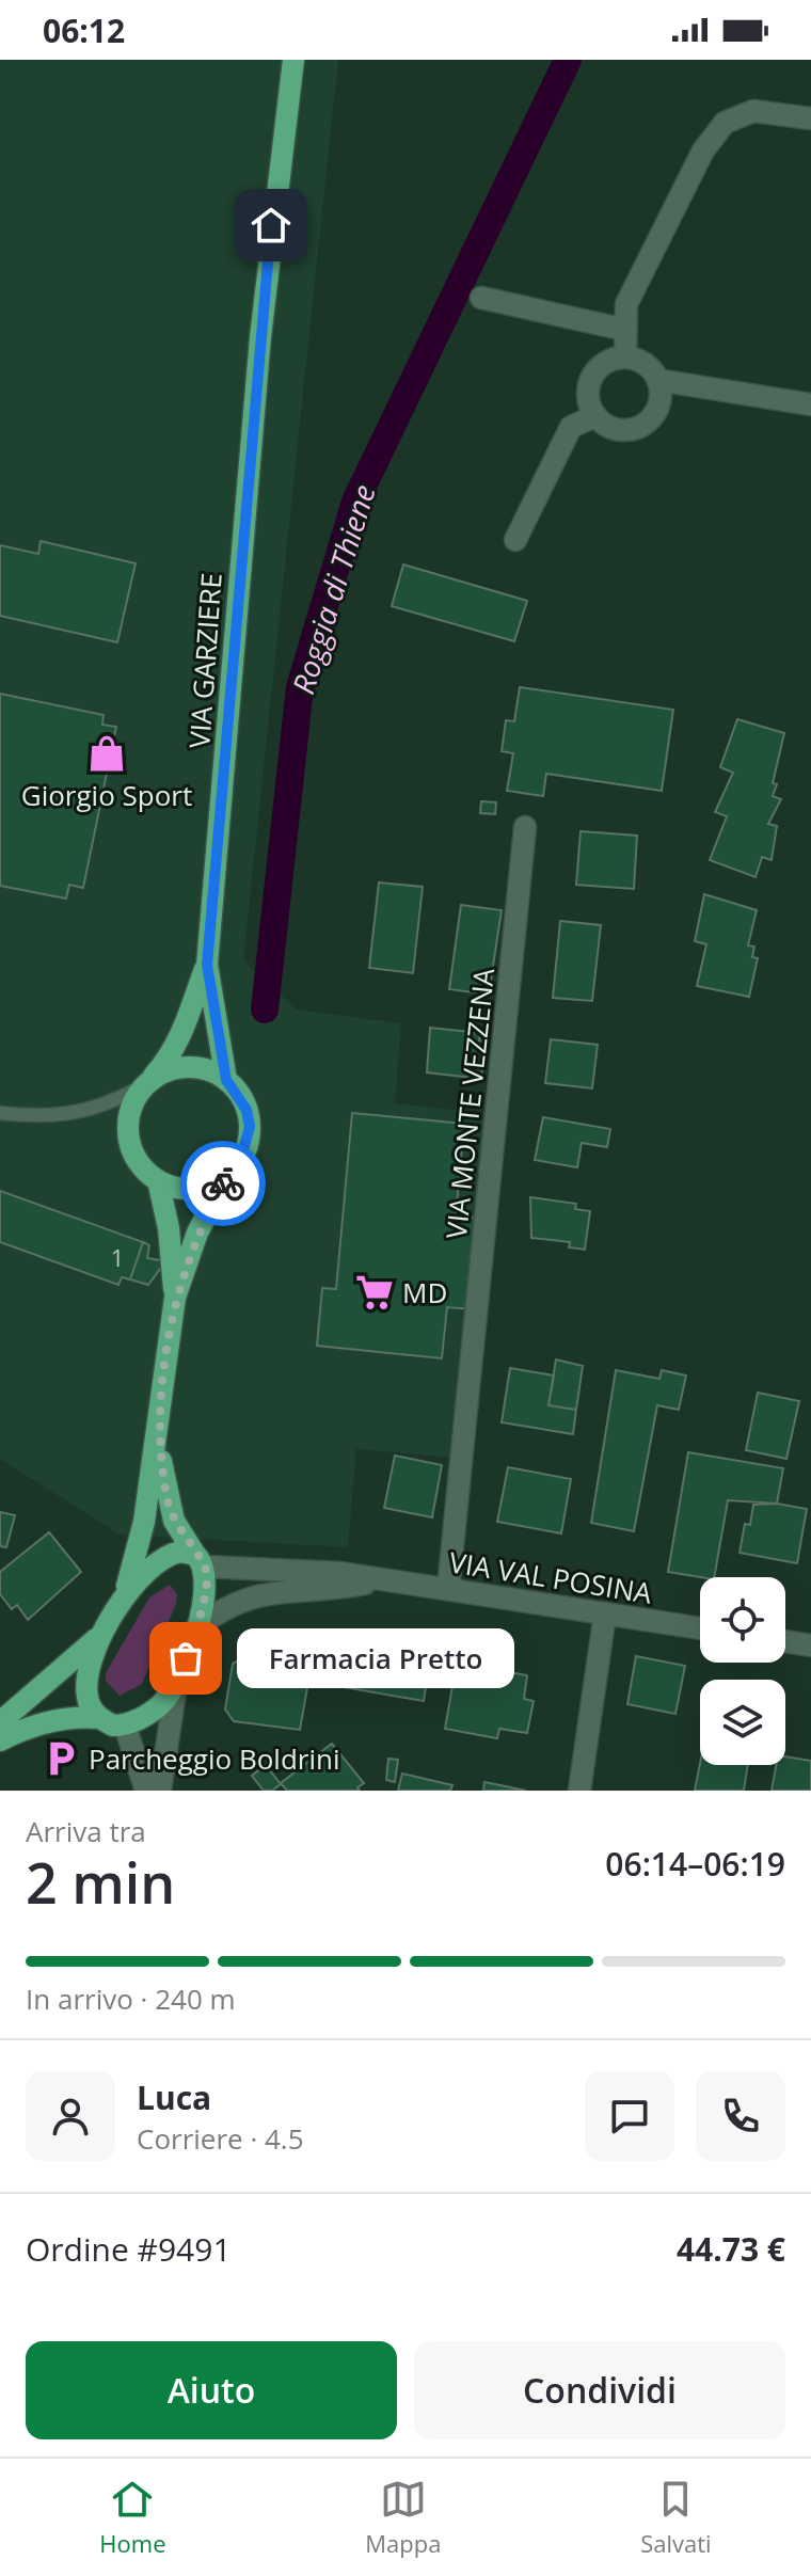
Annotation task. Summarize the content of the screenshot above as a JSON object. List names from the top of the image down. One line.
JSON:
{"streets":{"main road":["VIA GARZIERE"],"street":["VIA MONTE VEZZENA","VIA VAL POSINA"]},"crossings":[["VIA GARZIERE","VIA VAL POSINA"],["VIA MONTE VEZZENA","VIA VAL POSINA"]],"water":["Roggia di Thiene"],"places":{"shop":["Giorgio Sport"],"supermarket":["MD"],"other":["Farmacia Pretto"],"parking":["Parcheggio Boldrini"]},"house_numbers":["1"],"page":{"status":"06:12","bubble":"Farmacia Pretto","heading":["2 min","Arriva tra","06:14–06:19"],"panel":["Luca","Corriere · 4.5","Ordine #9491","44.73 €"],"bar":"In arrivo · 240 m","buttons":["Aiuto","Condividi"],"tabs":["Home","Mappa","Salvati"]}}
